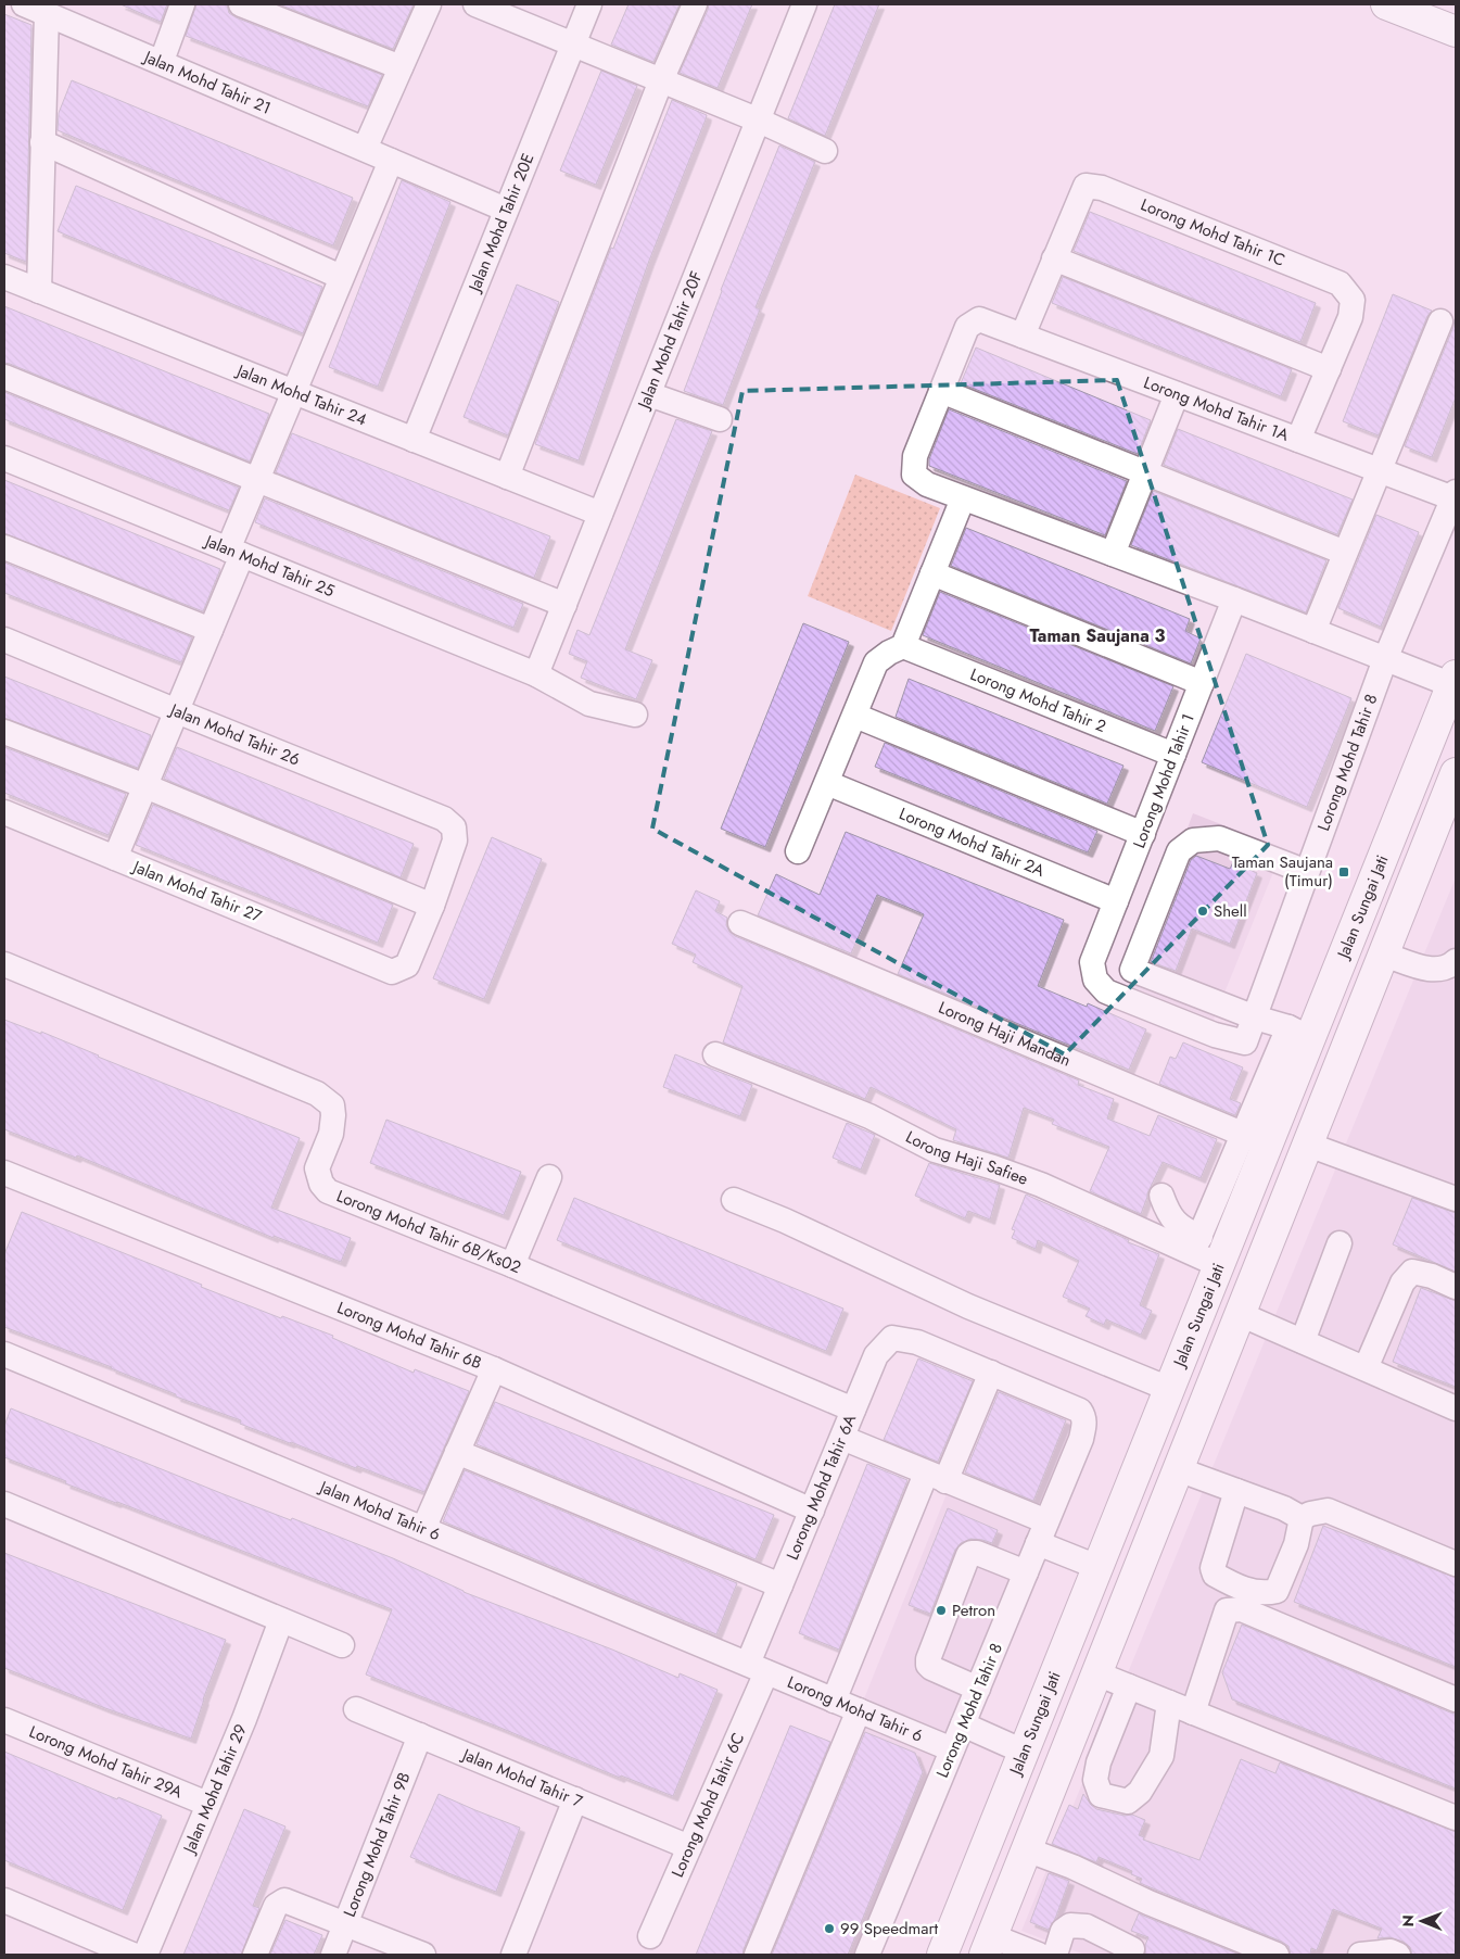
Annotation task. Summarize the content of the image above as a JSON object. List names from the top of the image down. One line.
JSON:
{"streets":{"main road":["Jalan Sungai Jati"],"street":["Jalan Mohd Tahir 21","Jalan Mohd Tahir 20E","Lorong Mohd Tahir 1C","Jalan Mohd Tahir 20F","Jalan Mohd Tahir 24","Lorong Mohd Tahir 1A","Jalan Mohd Tahir 25","Lorong Mohd Tahir 2","Jalan Mohd Tahir 26","Lorong Mohd Tahir 8","Lorong Mohd Tahir 1","Lorong Mohd Tahir 2A","Jalan Mohd Tahir 27","Lorong Haji Mandan","Lorong Haji Safiee","Lorong Mohd Tahir 6B/Ks02","Lorong Mohd Tahir 6B","Lorong Mohd Tahir 6A","Jalan Mohd Tahir 6","Lorong Mohd Tahir 6","Lorong Mohd Tahir 29A","Jalan Mohd Tahir 7","Jalan Mohd Tahir 29","Lorong Mohd Tahir 6C","Lorong Mohd Tahir 9B"]},"crossings":[["Jalan Mohd Tahir 21","Jalan Mohd Tahir 20E"],["Jalan Mohd Tahir 20E","Jalan Mohd Tahir 24"],["Jalan Mohd Tahir 20F","Jalan Mohd Tahir 24"],["Jalan Mohd Tahir 20F","Jalan Mohd Tahir 25"],["Lorong Mohd Tahir 1A","Lorong Mohd Tahir 8"],["Lorong Mohd Tahir 2","Lorong Mohd Tahir 1"],["Jalan Mohd Tahir 26","Jalan Mohd Tahir 27"],["Lorong Mohd Tahir 8","Lorong Mohd Tahir 1"],["Lorong Mohd Tahir 8","Lorong Mohd Tahir 6A"],["Lorong Mohd Tahir 8","Lorong Mohd Tahir 6"],["Lorong Mohd Tahir 1","Lorong Mohd Tahir 2A"],["Jalan Sungai Jati","Lorong Haji Mandan"],["Jalan Sungai Jati","Lorong Haji Safiee"],["Lorong Mohd Tahir 6B/Ks02","Lorong Mohd Tahir 6A"],["Lorong Mohd Tahir 6B","Lorong Mohd Tahir 6A"],["Lorong Mohd Tahir 6A","Jalan Mohd Tahir 6"],["Lorong Mohd Tahir 6A","Lorong Mohd Tahir 6"],["Lorong Mohd Tahir 6A","Lorong Mohd Tahir 6C"],["Jalan Mohd Tahir 6","Lorong Mohd Tahir 6"],["Jalan Mohd Tahir 6","Lorong Mohd Tahir 6C"],["Lorong Mohd Tahir 6","Lorong Mohd Tahir 6C"],["Lorong Mohd Tahir 29A","Jalan Mohd Tahir 29"],["Jalan Mohd Tahir 7","Lorong Mohd Tahir 6C"],["Jalan Mohd Tahir 7","Lorong Mohd Tahir 9B"]],"districts":["Taman Saujana 3"],"places":{"transit":["Taman Saujana (Timur)"],"other":["Shell","Petron","99 Speedmart"]},"north":"left"}
